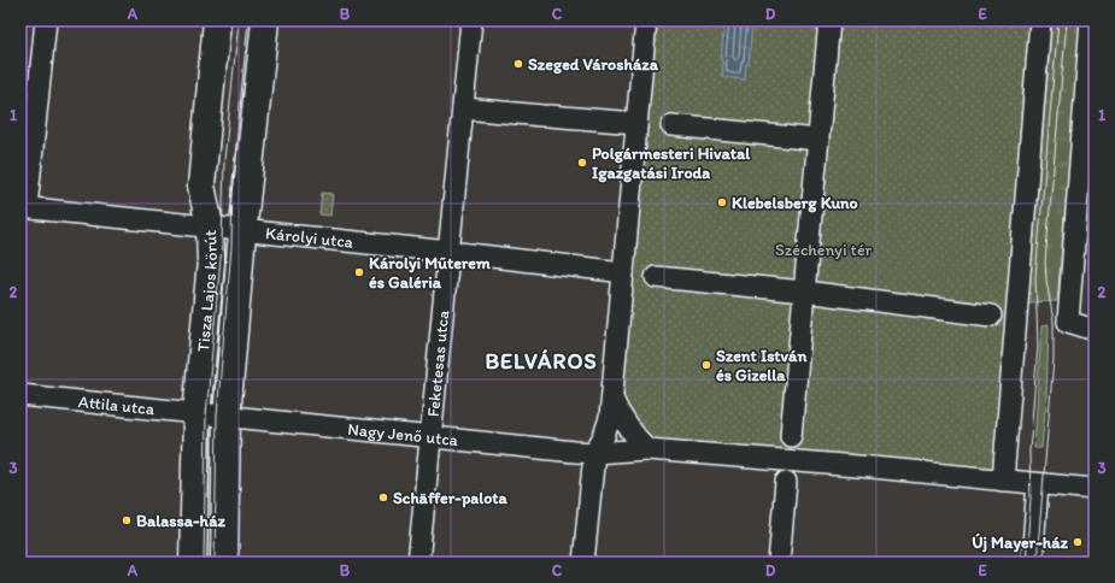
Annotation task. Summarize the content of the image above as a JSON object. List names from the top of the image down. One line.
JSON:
{"streets":{"street":["Károlyi utca","Tisza Lajos körút","Feketesas utca","Attila utca","Nagy Jenő utca"]},"crossings":[["Károlyi utca","Tisza Lajos körút"],["Károlyi utca","Feketesas utca"],["Tisza Lajos körút","Attila utca"],["Tisza Lajos körút","Nagy Jenő utca"],["Feketesas utca","Nagy Jenő utca"],["Attila utca","Nagy Jenő utca"]],"districts":["BELVÁROS"],"parks":["Széchenyi tér"],"places":["Szeged Városháza","Polgármesteri Hivatal Igazgatási Iroda","Klebelsberg Kuno","Károlyi Műterem és Galéria","Szent István és Gizella","Schäffer-palota","Balassa-ház","Új Mayer-ház"],"grid":{"columns":["A","B","C","D","E"],"rows":["1","2","3"]}}
